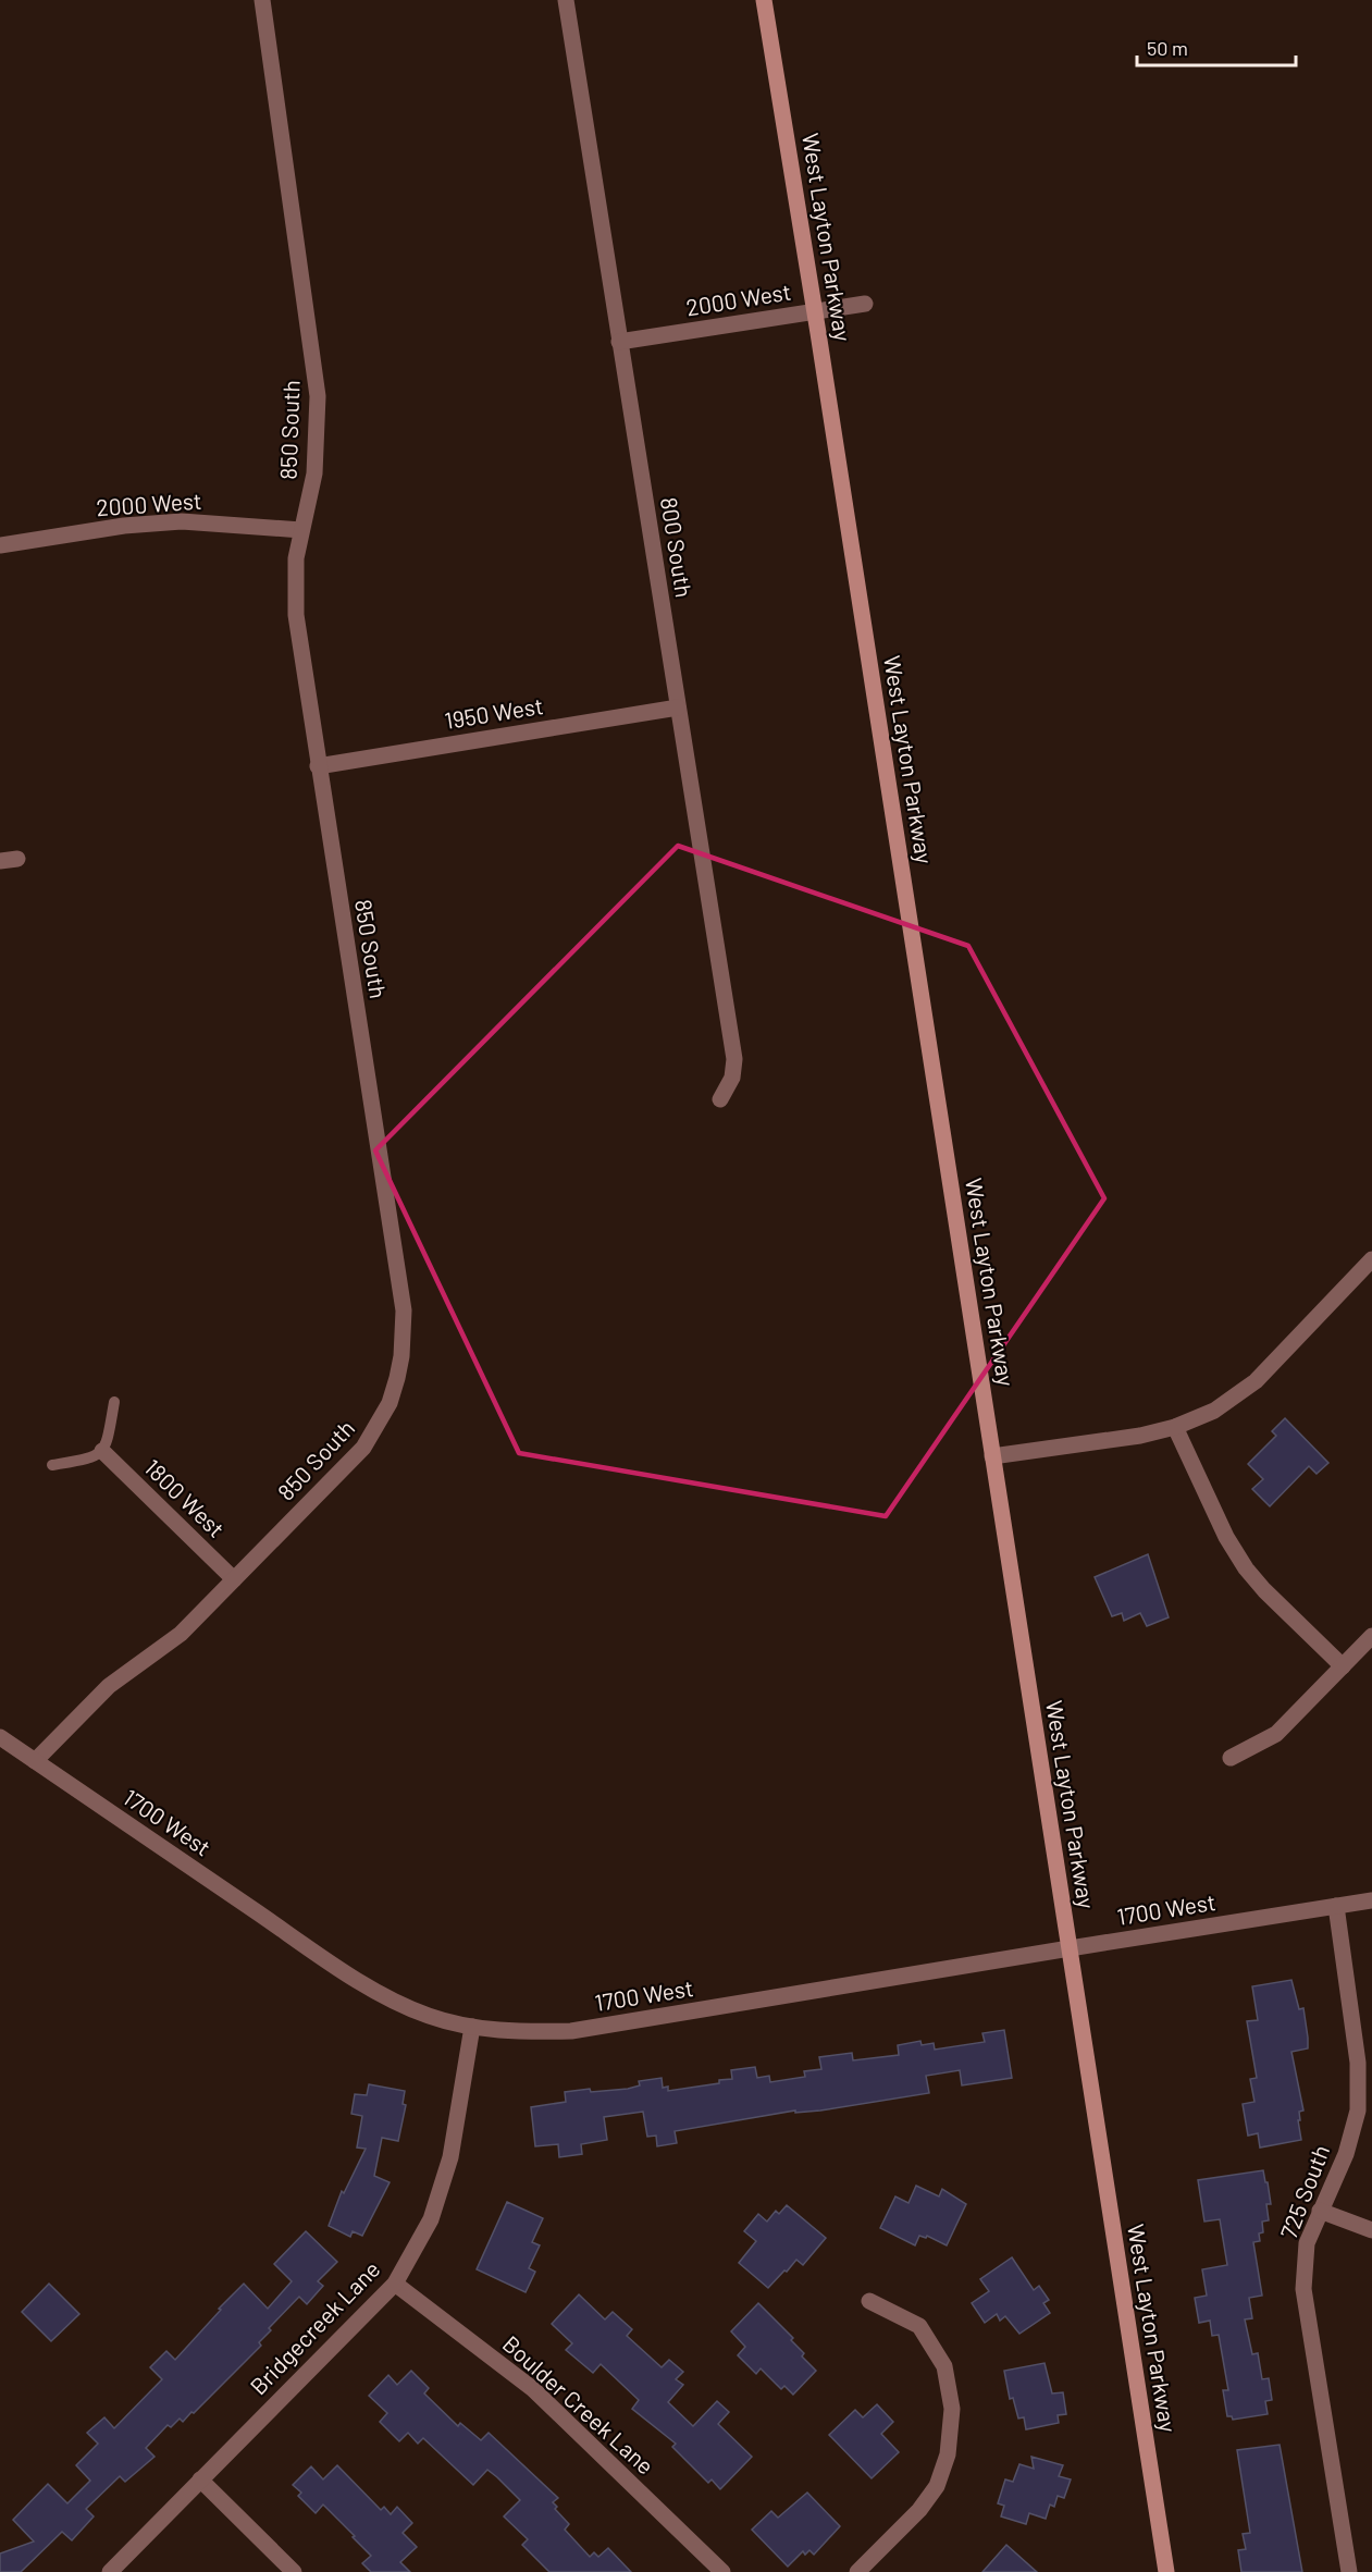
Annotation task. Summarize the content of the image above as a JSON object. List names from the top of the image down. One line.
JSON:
{"streets":{"main road":["West Layton Parkway"],"street":["2000 West","850 South","800 South","1950 West","1800 West","1700 West","725 South","Bridgecreek Lane","Boulder Creek Lane"]},"crossings":[["West Layton Parkway","2000 West"],["West Layton Parkway","1700 West"],["2000 West","850 South"],["2000 West","800 South"],["850 South","1950 West"],["850 South","1800 West"],["850 South","1700 West"],["800 South","1950 West"],["1700 West","725 South"],["1700 West","Bridgecreek Lane"],["Bridgecreek Lane","Boulder Creek Lane"]],"scale_bar":"50 m"}
